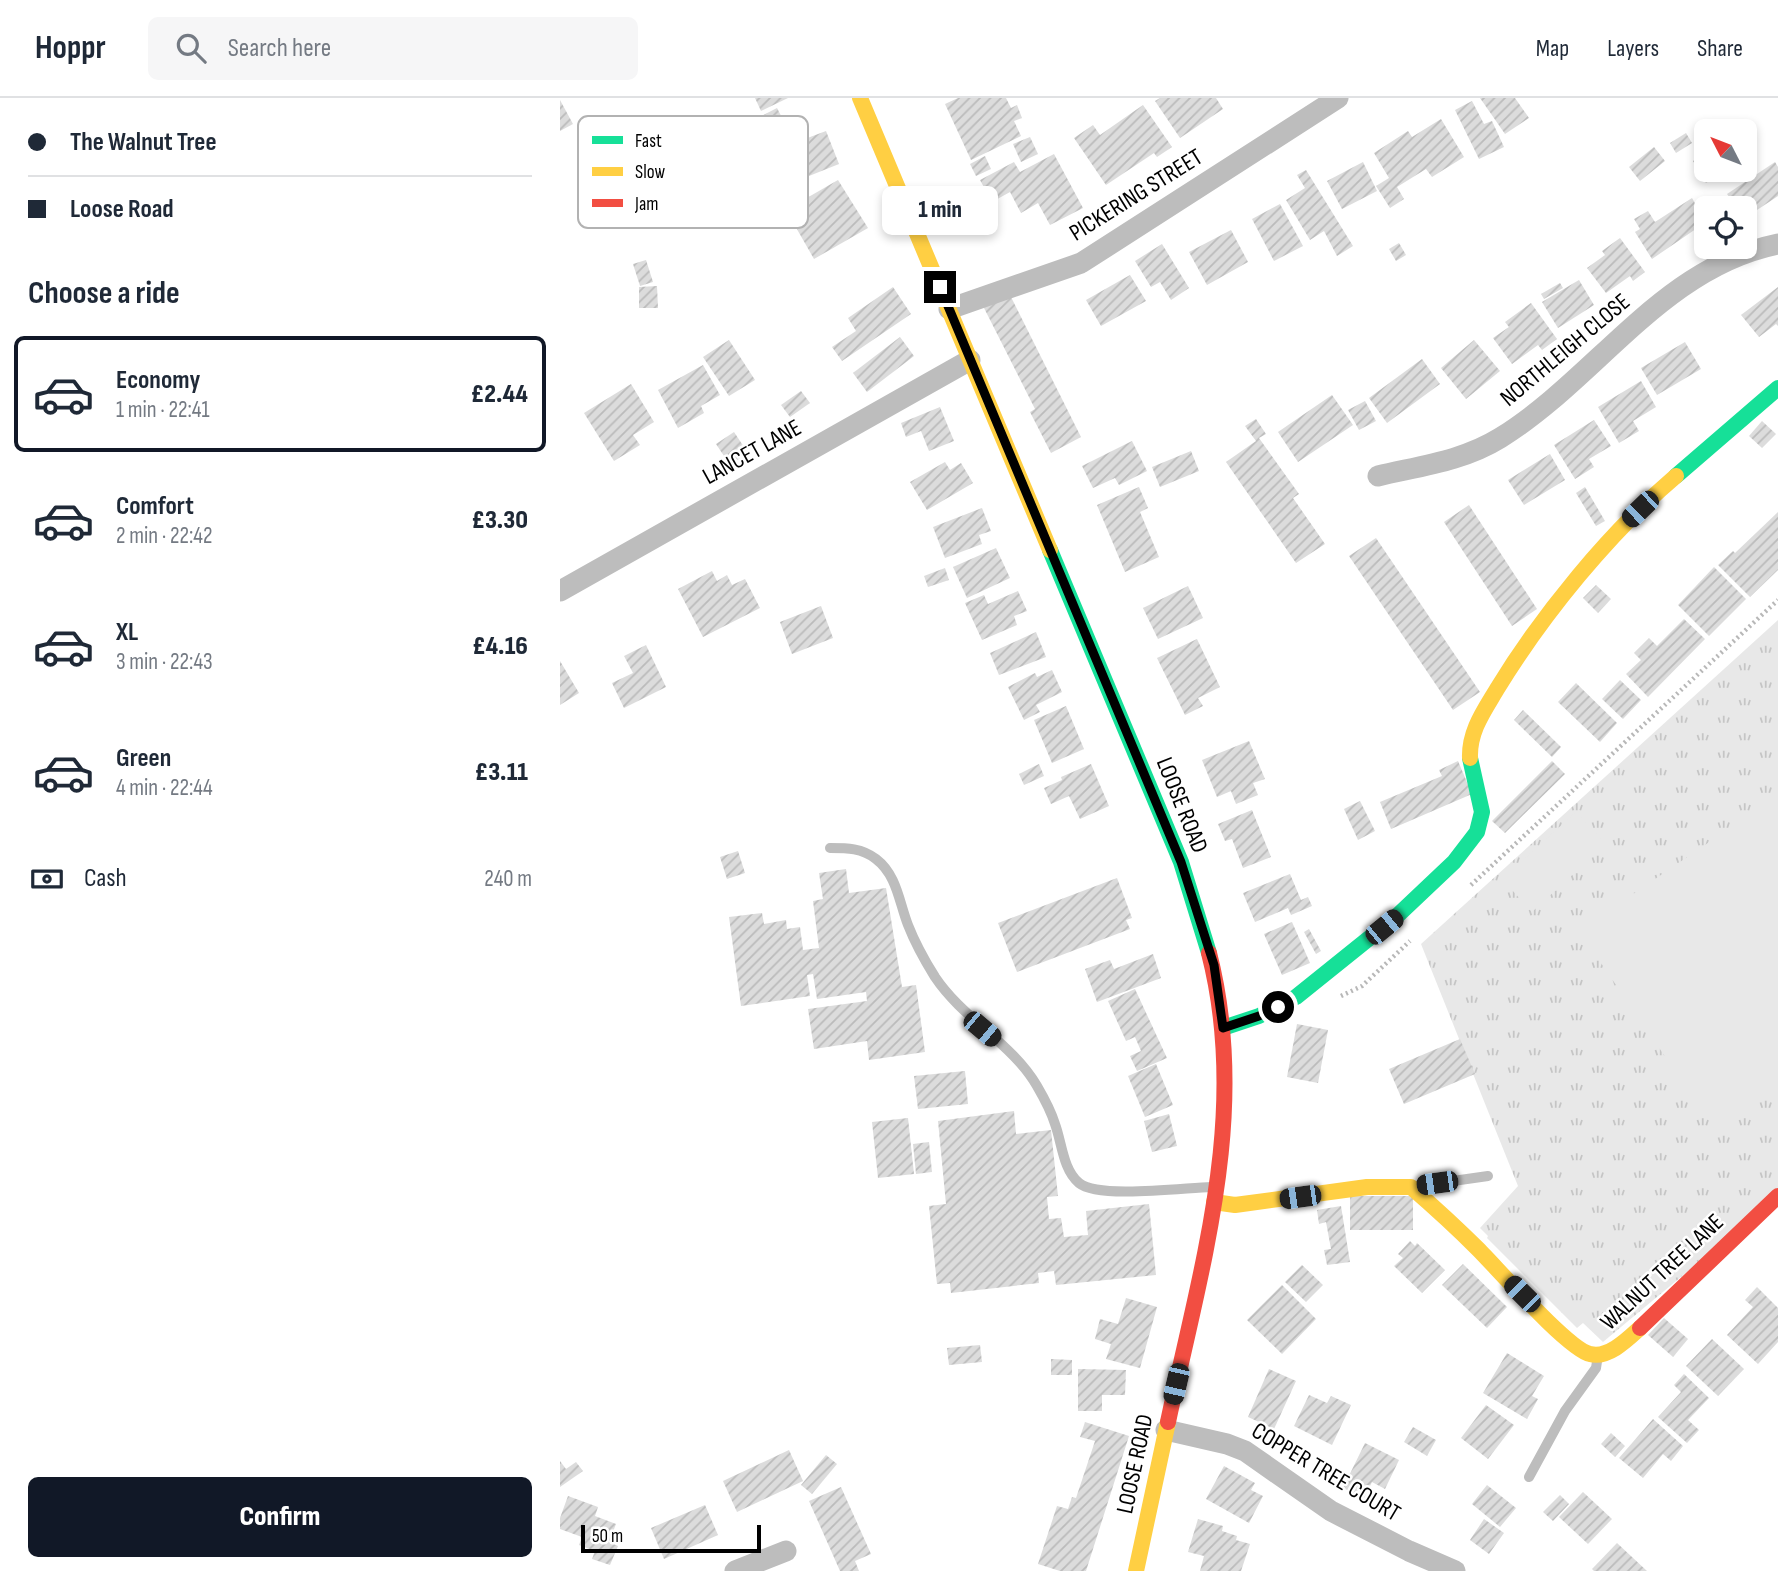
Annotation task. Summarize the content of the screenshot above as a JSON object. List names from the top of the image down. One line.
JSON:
{"streets":{"main road":["LOOSE ROAD","WALNUT TREE LANE"],"street":["PICKERING STREET","NORTHLEIGH CLOSE","LANCET LANE","COPPER TREE COURT"]},"crossings":[["PICKERING STREET","LOOSE ROAD"],["LANCET LANE","LOOSE ROAD"],["LOOSE ROAD","COPPER TREE COURT"]],"legend":["Fast","Slow","Jam"],"scale_bar":"50 m","north":"top left","page":{"header":"Hoppr","search":"Search here","nav":["Map","Layers","Share"],"banner":["The Walnut Tree","Loose Road"],"bubble":"1 min","heading":"Choose a ride","list":[{"name":"Economy","note":"1 min · 22:41","value":"£2.44"},{"name":"Comfort","note":"2 min · 22:42","value":"£3.30"},{"name":"XL","note":"3 min · 22:43","value":"£4.16"},{"name":"Green","note":"4 min · 22:44","value":"£3.11"}],"pay":["Cash","240 m"],"buttons":"Confirm","scale":"50 m"}}
